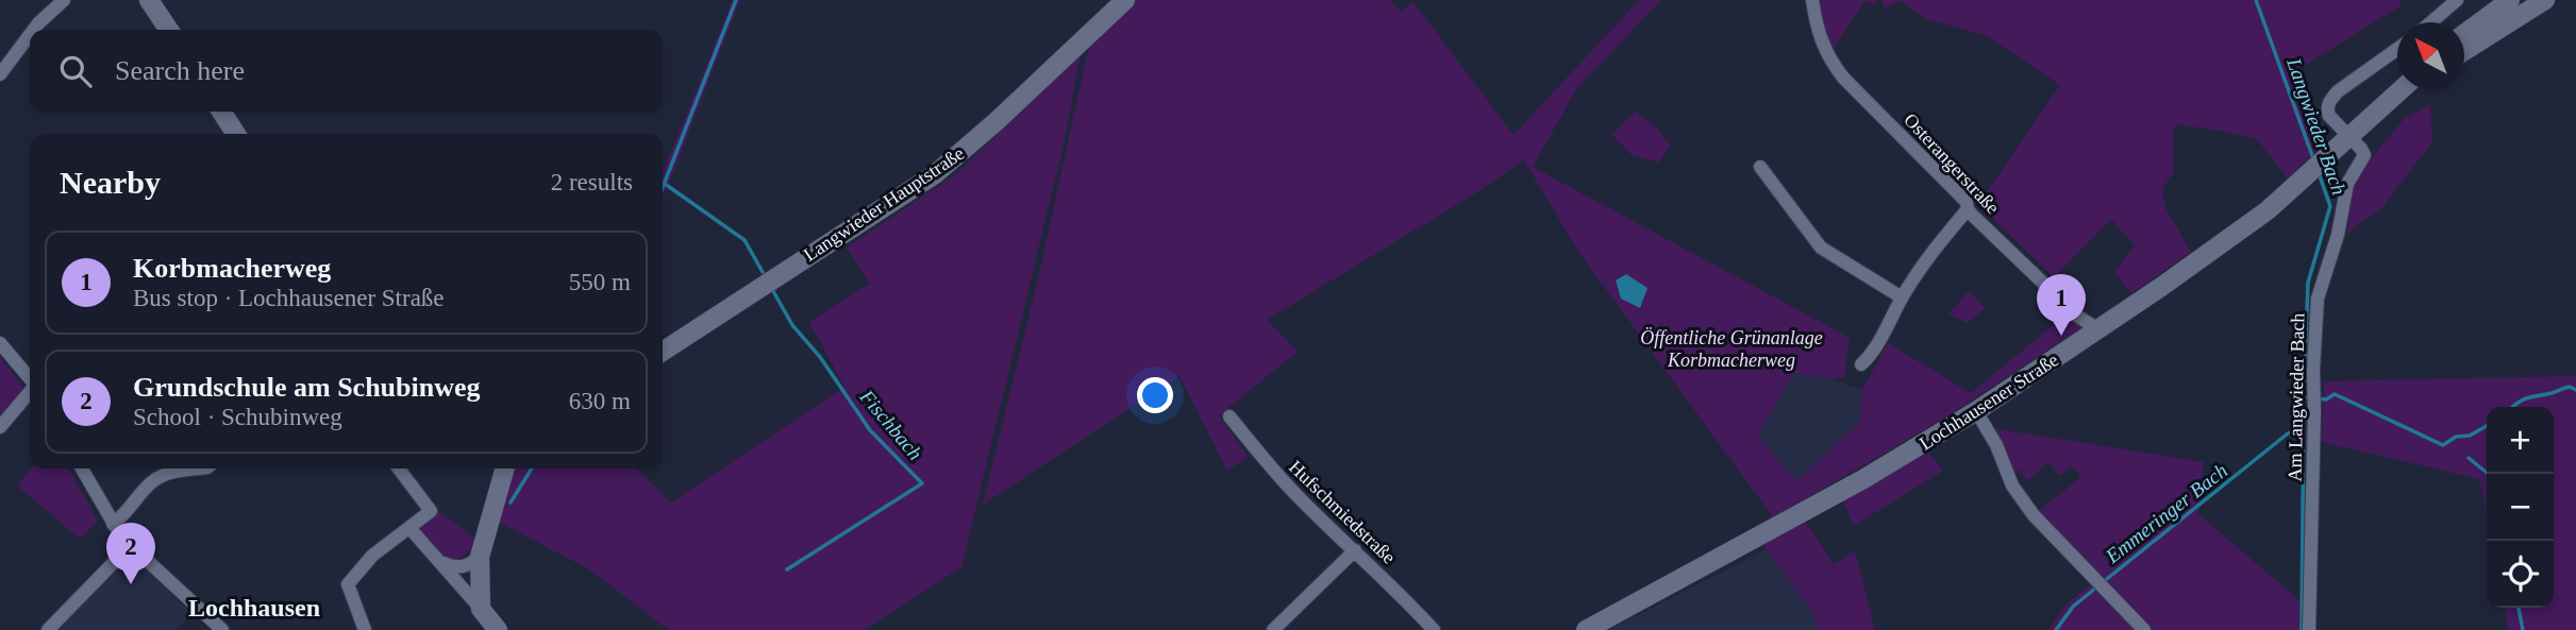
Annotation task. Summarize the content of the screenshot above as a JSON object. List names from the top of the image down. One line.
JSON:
{"streets":{"main road":["Langwieder Hauptstraße","Lochhausener Straße"],"street":["Osterangerstraße","Am Langwieder Bach","Hufschmiedstraße"]},"crossings":[["Osterangerstraße","Lochhausener Straße"],["Am Langwieder Bach","Lochhausener Straße"]],"districts":["Lochhausen"],"water":["Langwieder Bach","Fischbach","Emmeringer Bach"],"parks":["Öffentliche Grünanlage Korbmacherweg"],"north":"top left","page":{"search":"Search here","heading":["Nearby","2 results"],"list":[{"mark":"1","name":"Korbmacherweg","note":"Bus stop · Lochhausener Straße","value":"550 m"},{"mark":"2","name":"Grundschule am Schubinweg","note":"School · Schubinweg","value":"630 m"}],"pins":["1","2"],"map_buttons":["+","−"]}}
